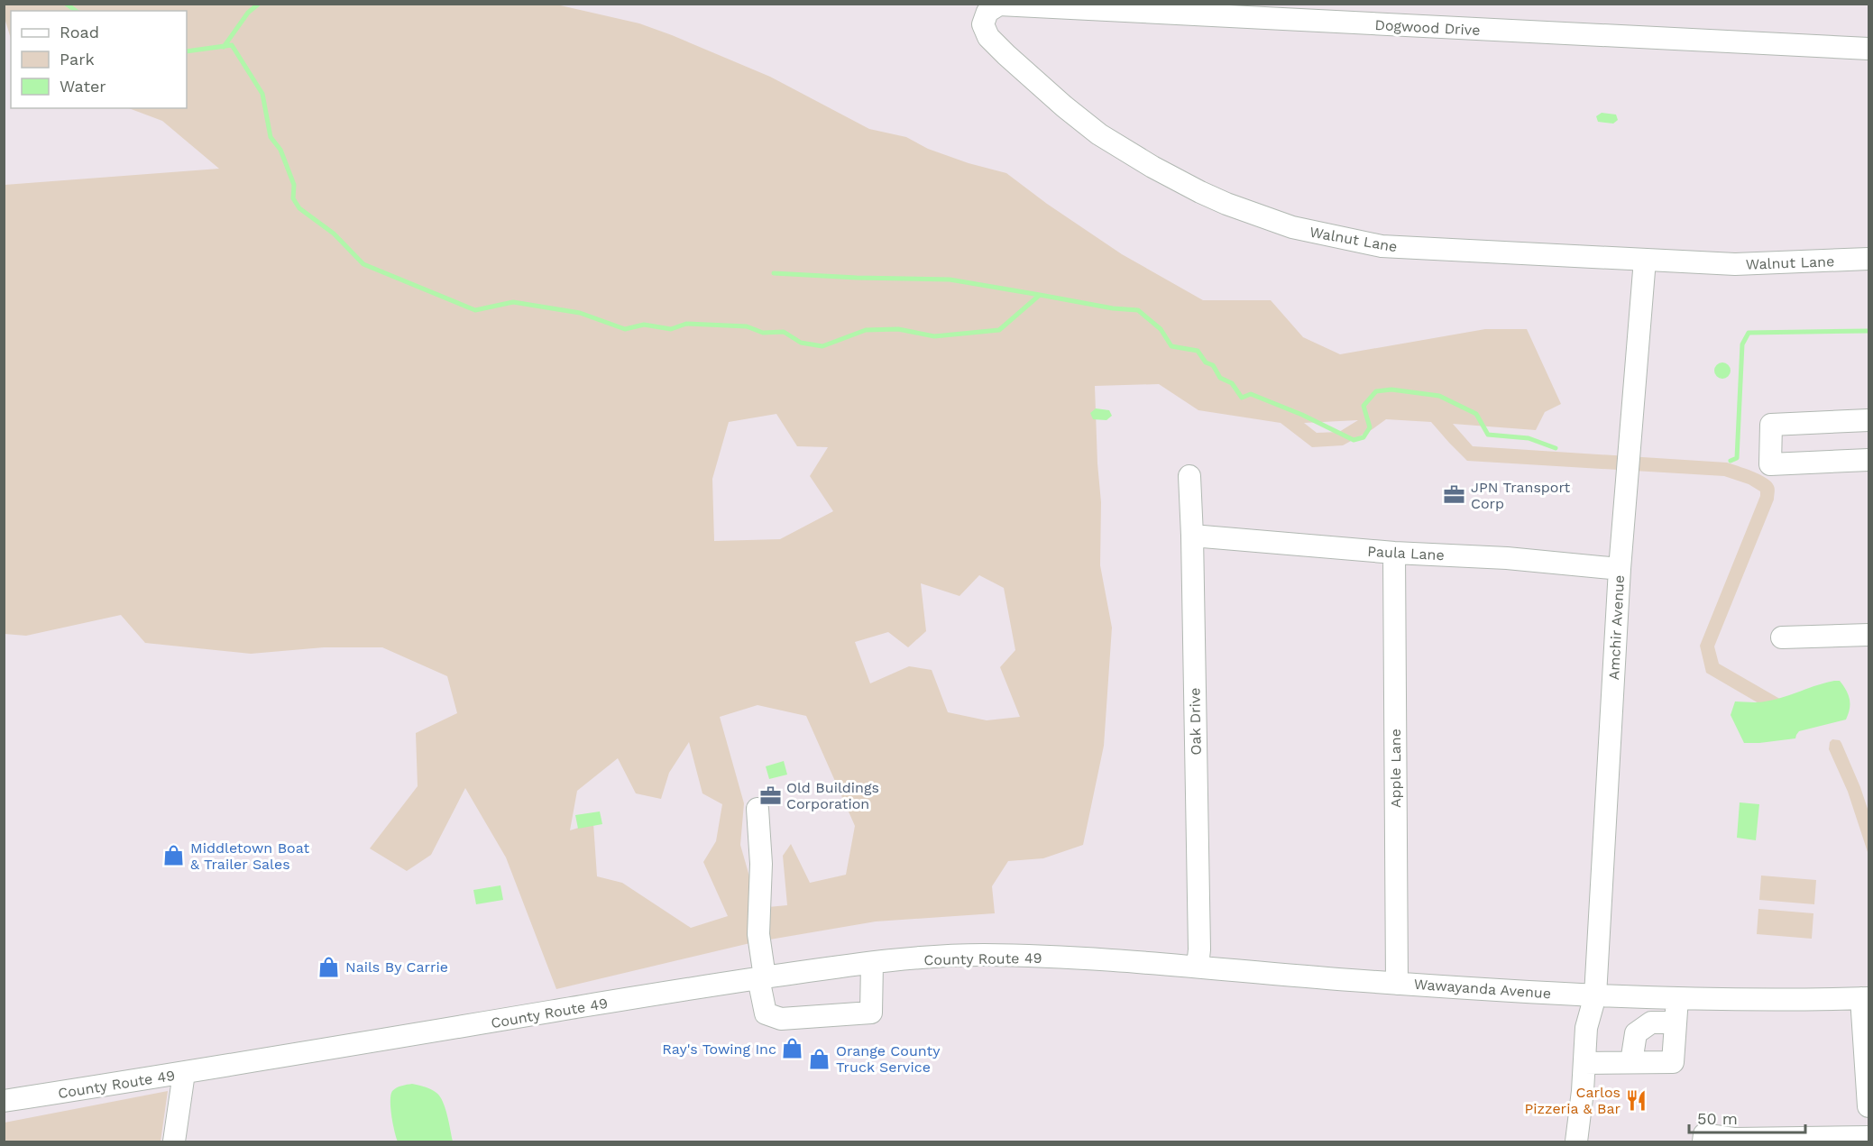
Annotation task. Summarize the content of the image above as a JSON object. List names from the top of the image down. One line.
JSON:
{"streets":{"street":["Dogwood Drive","Walnut Lane","Paula Lane","Amchir Avenue","Oak Drive","Apple Lane","County Route 49","Wawayanda Avenue"]},"crossings":[["Dogwood Drive","Walnut Lane"],["Walnut Lane","Amchir Avenue"],["Paula Lane","Amchir Avenue"],["Paula Lane","Oak Drive"],["Paula Lane","Apple Lane"],["Amchir Avenue","Wawayanda Avenue"],["Oak Drive","Wawayanda Avenue"],["Apple Lane","Wawayanda Avenue"],["County Route 49","Wawayanda Avenue"]],"places":{"office":["JPN Transport Corp","Old Buildings Corporation"],"shop":["Middletown Boat & Trailer Sales","Nails By Carrie","Ray's Towing Inc","Orange County Truck Service"],"restaurant":["Carlos Pizzeria & Bar"]},"legend":["Road","Park","Water"],"scale_bar":"50 m"}
